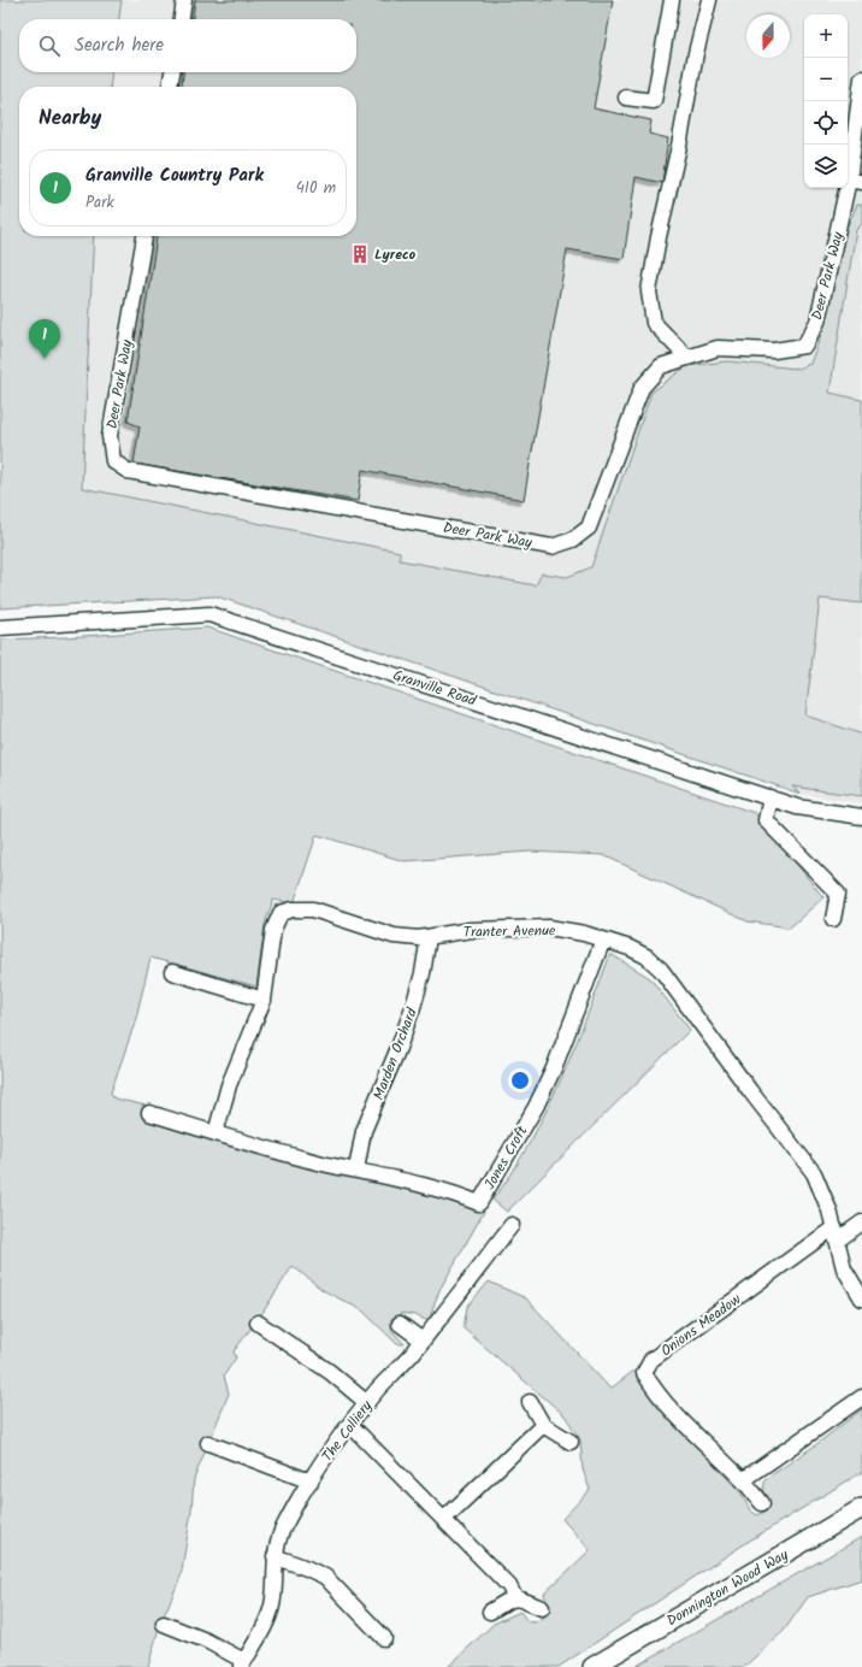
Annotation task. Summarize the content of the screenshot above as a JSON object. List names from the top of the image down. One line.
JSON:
{"streets":{"main road":["Donnington Wood Way"],"street":["Deer Park Way","Granville Road","Tranter Avenue","Marden Orchard","Jones Croft","Onions Meadow","The Colliery"]},"crossings":[["Tranter Avenue","Marden Orchard"],["Tranter Avenue","Jones Croft"],["Tranter Avenue","Onions Meadow"],["Marden Orchard","Jones Croft"]],"places":{"building":["Lyreco"]},"north":"bottom","page":{"map_buttons":["+","−"],"search":"Search here","heading":"Nearby","list":[{"mark":"1","name":"Granville Country Park","note":"Park","value":"410 m"}],"pins":"1"}}
